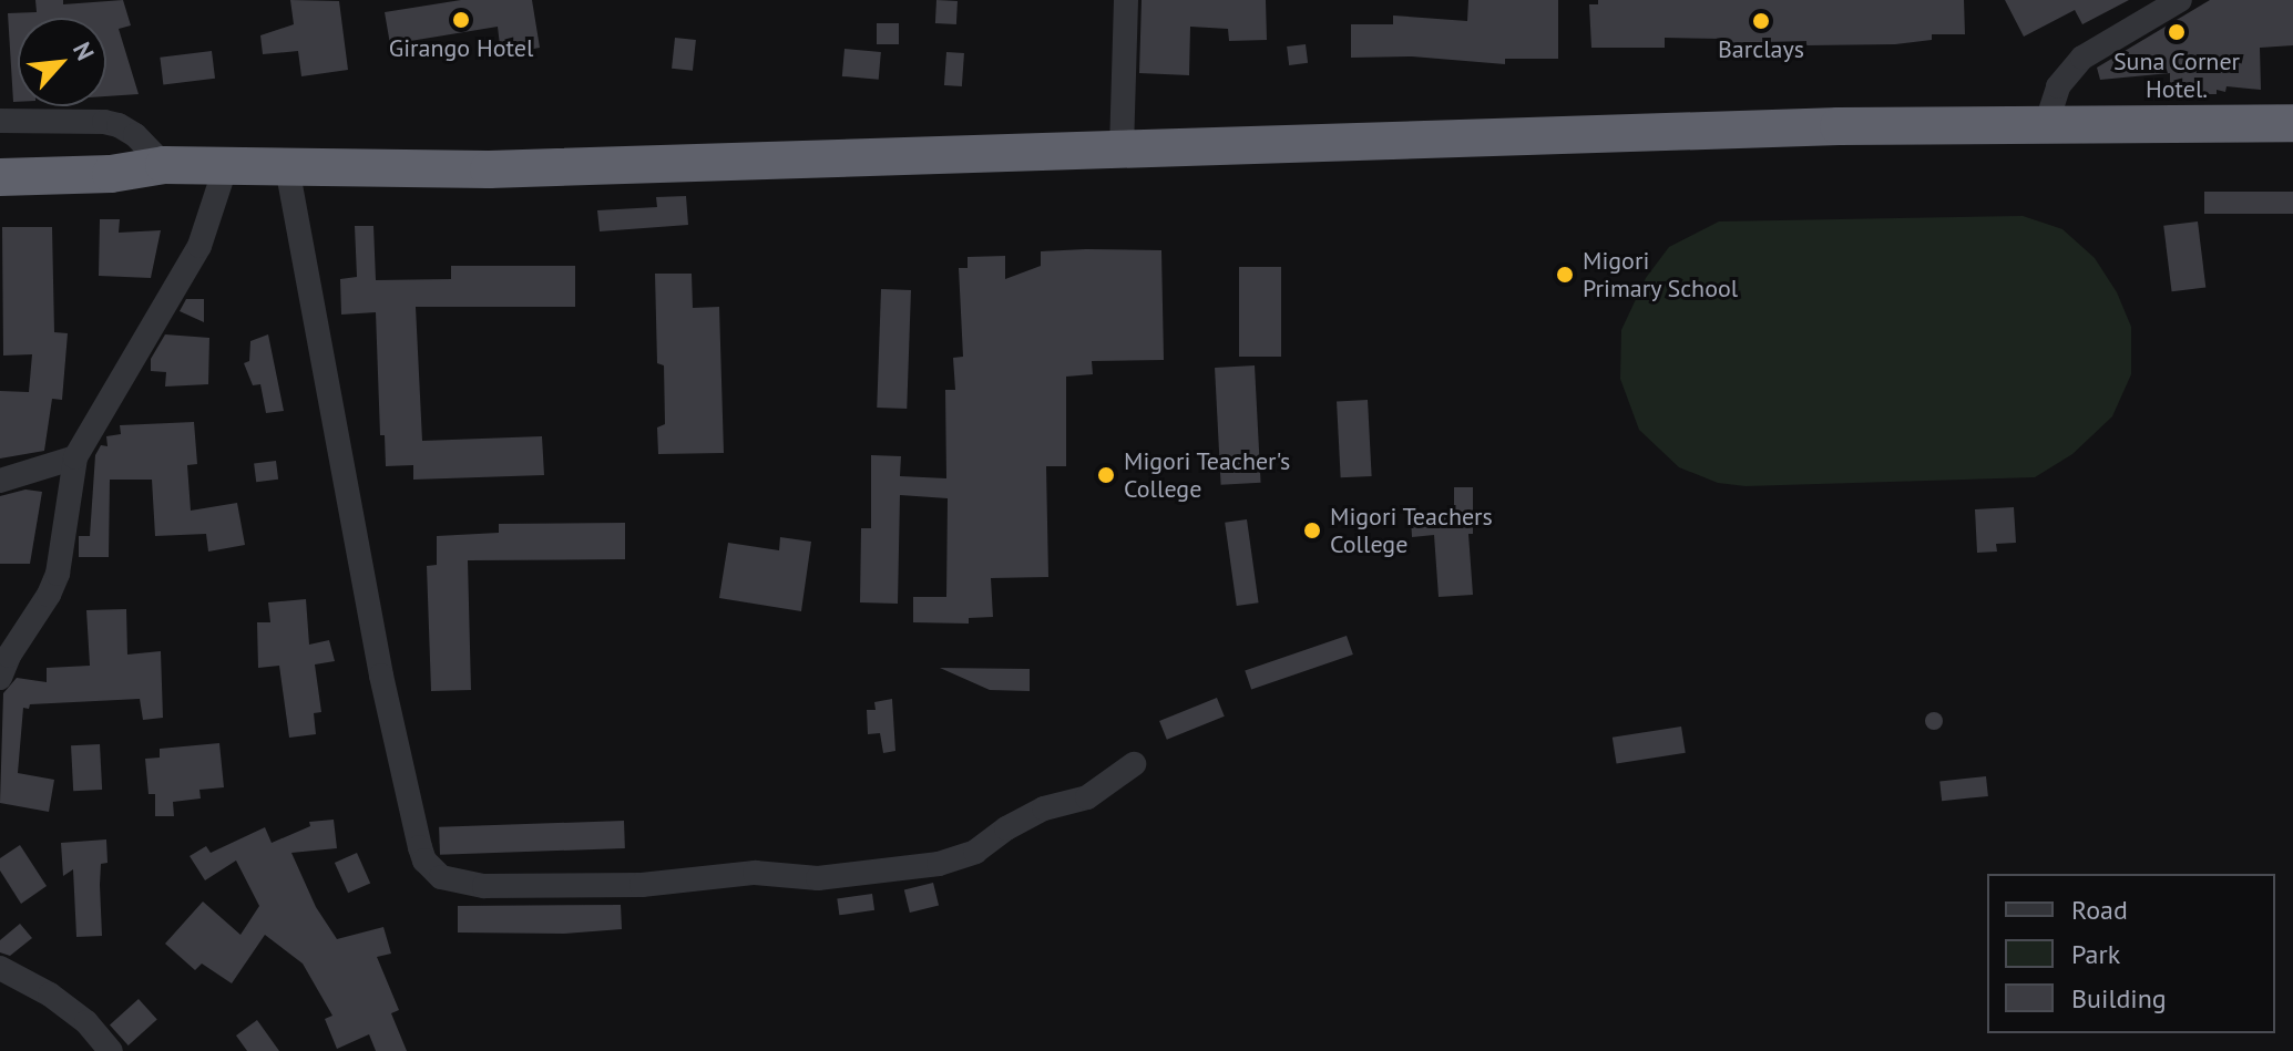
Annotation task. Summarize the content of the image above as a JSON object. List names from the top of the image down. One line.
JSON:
{"places":["Girango Hotel","Barclays","Suna Corner Hotel.","Migori Primary School","Migori Teacher's College","Migori Teachers College"],"legend":["Road","Park","Building"],"north":"top right"}
